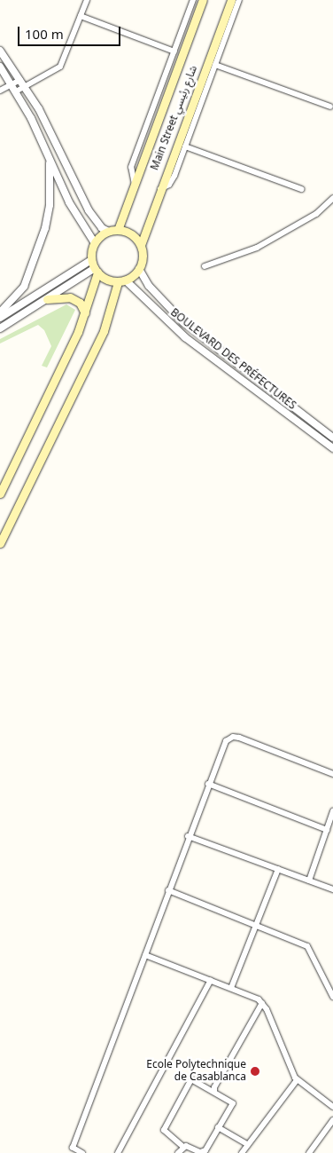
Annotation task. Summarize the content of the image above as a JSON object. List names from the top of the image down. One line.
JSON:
{"streets":{"main road":["Main Street شارع رئيسي"],"street":["BOULEVARD DES PRÉFECTURES"]},"crossings":[["Main Street شارع رئيسي","BOULEVARD DES PRÉFECTURES"]],"places":["Ecole Polytechnique de Casablanca"],"scale_bar":"100 m"}
